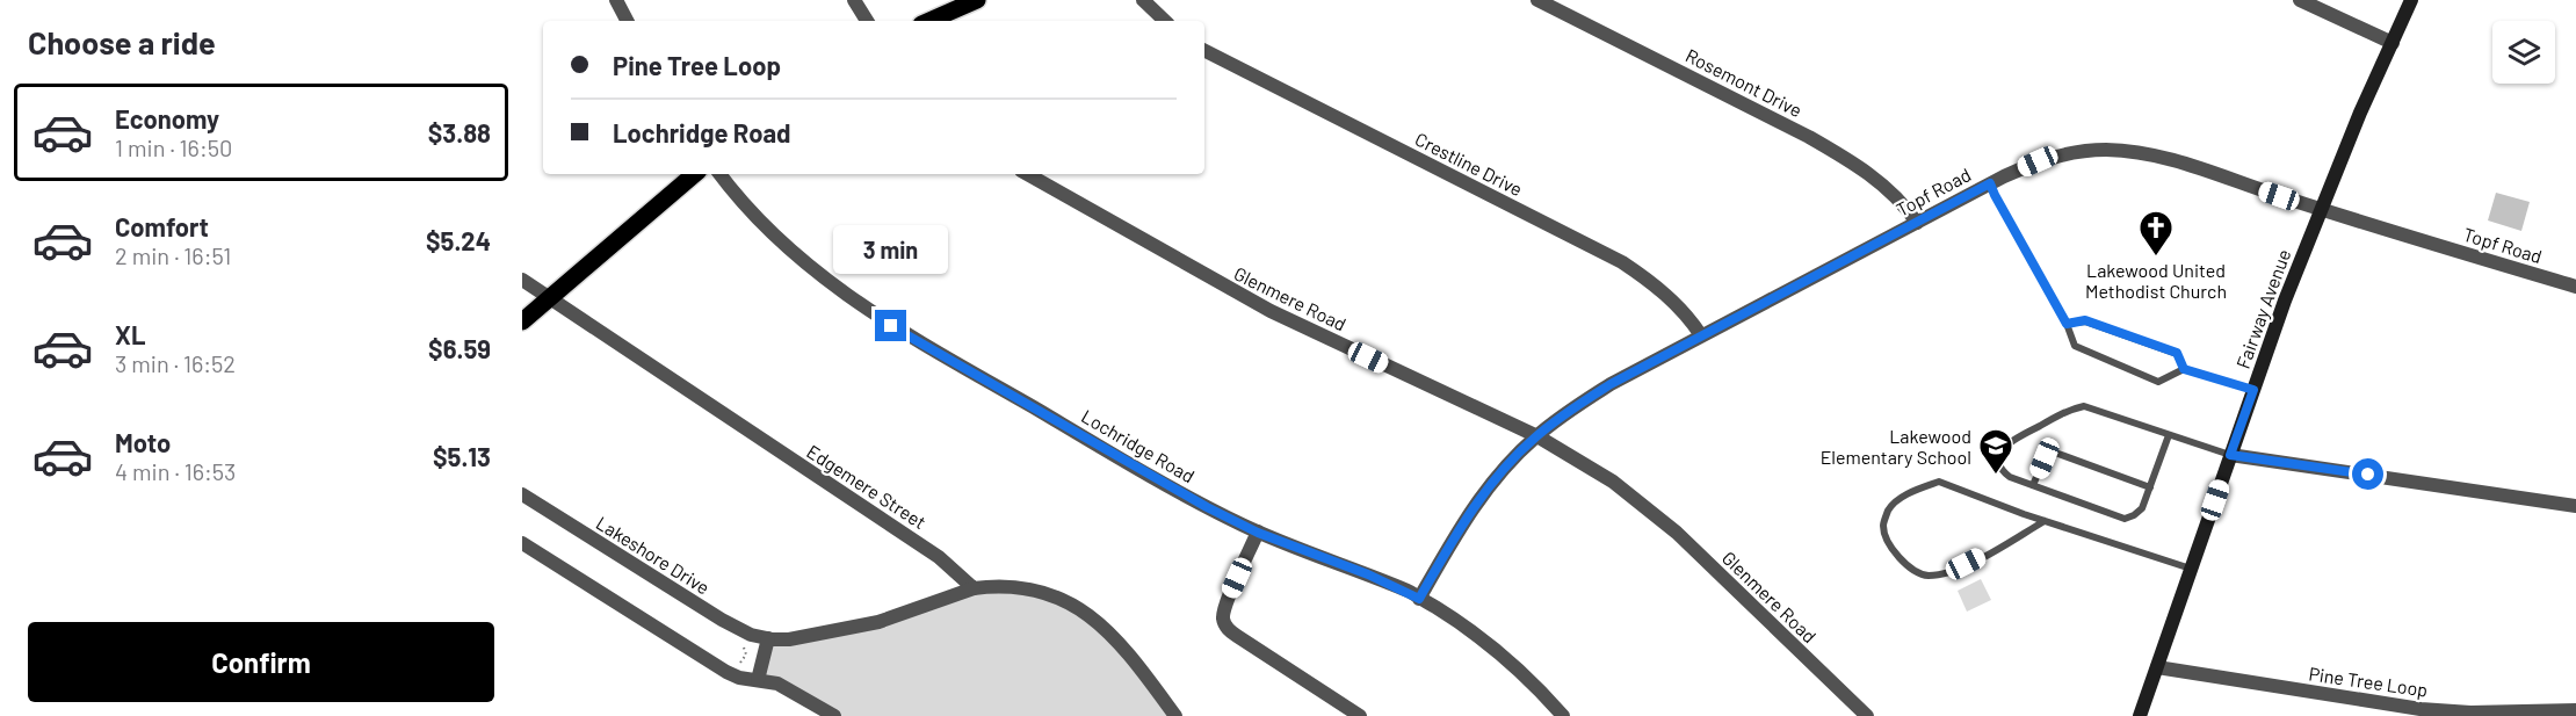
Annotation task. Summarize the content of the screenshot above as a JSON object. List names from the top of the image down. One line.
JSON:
{"streets":{"street":["Rosemont Drive","Crestline Drive","Topf Road","Glenmere Road","Fairway Avenue","Lochridge Road","Edgemere Street","Lakeshore Drive","Pine Tree Loop"]},"crossings":[["Rosemont Drive","Topf Road"],["Crestline Drive","Topf Road"],["Topf Road","Glenmere Road"],["Topf Road","Fairway Avenue"],["Topf Road","Lochridge Road"],["Fairway Avenue","Pine Tree Loop"],["Edgemere Street","Lakeshore Drive"]],"places":{"church":["Lakewood United Methodist Church"],"school or university":["Lakewood Elementary School"]},"page":{"heading":"Choose a ride","banner":["Pine Tree Loop","Lochridge Road"],"list":[{"name":"Economy","note":"1 min · 16:50","value":"$3.88"},{"name":"Comfort","note":"2 min · 16:51","value":"$5.24"},{"name":"XL","note":"3 min · 16:52","value":"$6.59"},{"name":"Moto","note":"4 min · 16:53","value":"$5.13"}],"bubble":"3 min","buttons":"Confirm"}}
